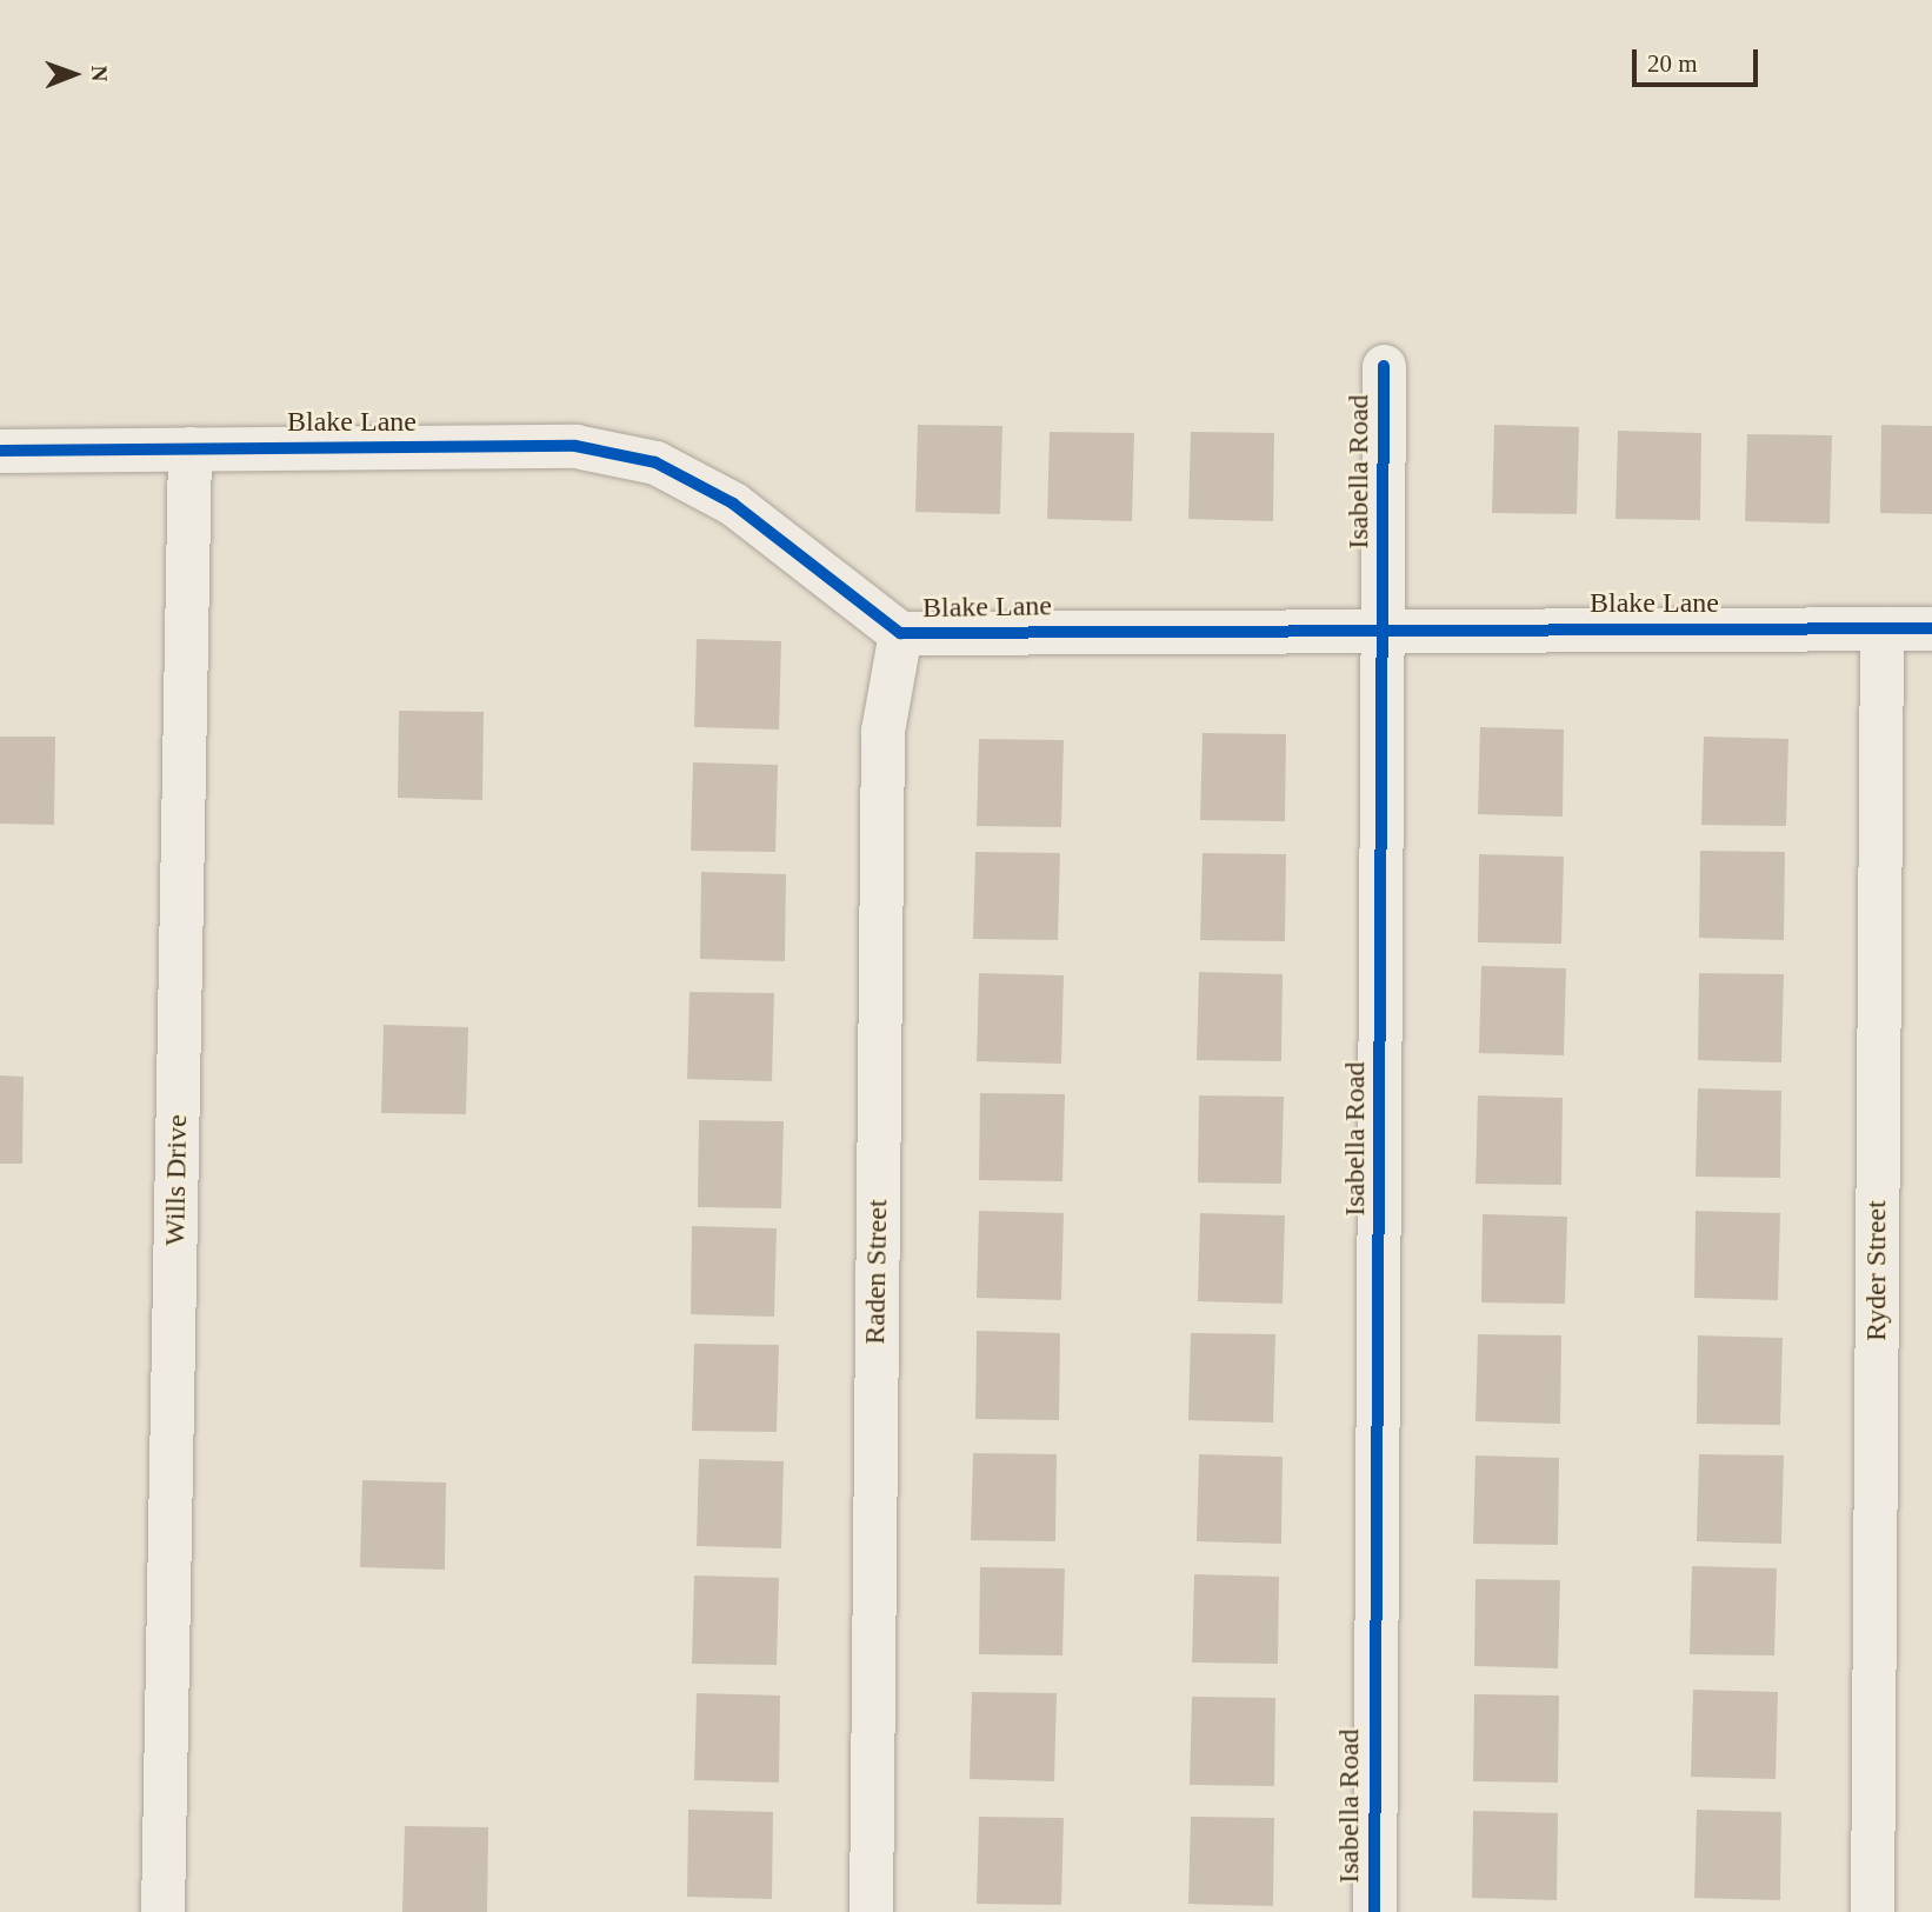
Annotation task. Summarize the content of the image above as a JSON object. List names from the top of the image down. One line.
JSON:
{"streets":{"street":["Blake Lane","Isabella Road","Wills Drive","Ryder Street","Raden Street"]},"crossings":[["Blake Lane","Isabella Road"],["Blake Lane","Wills Drive"],["Blake Lane","Ryder Street"],["Blake Lane","Raden Street"]],"scale_bar":"20 m","north":"right"}
